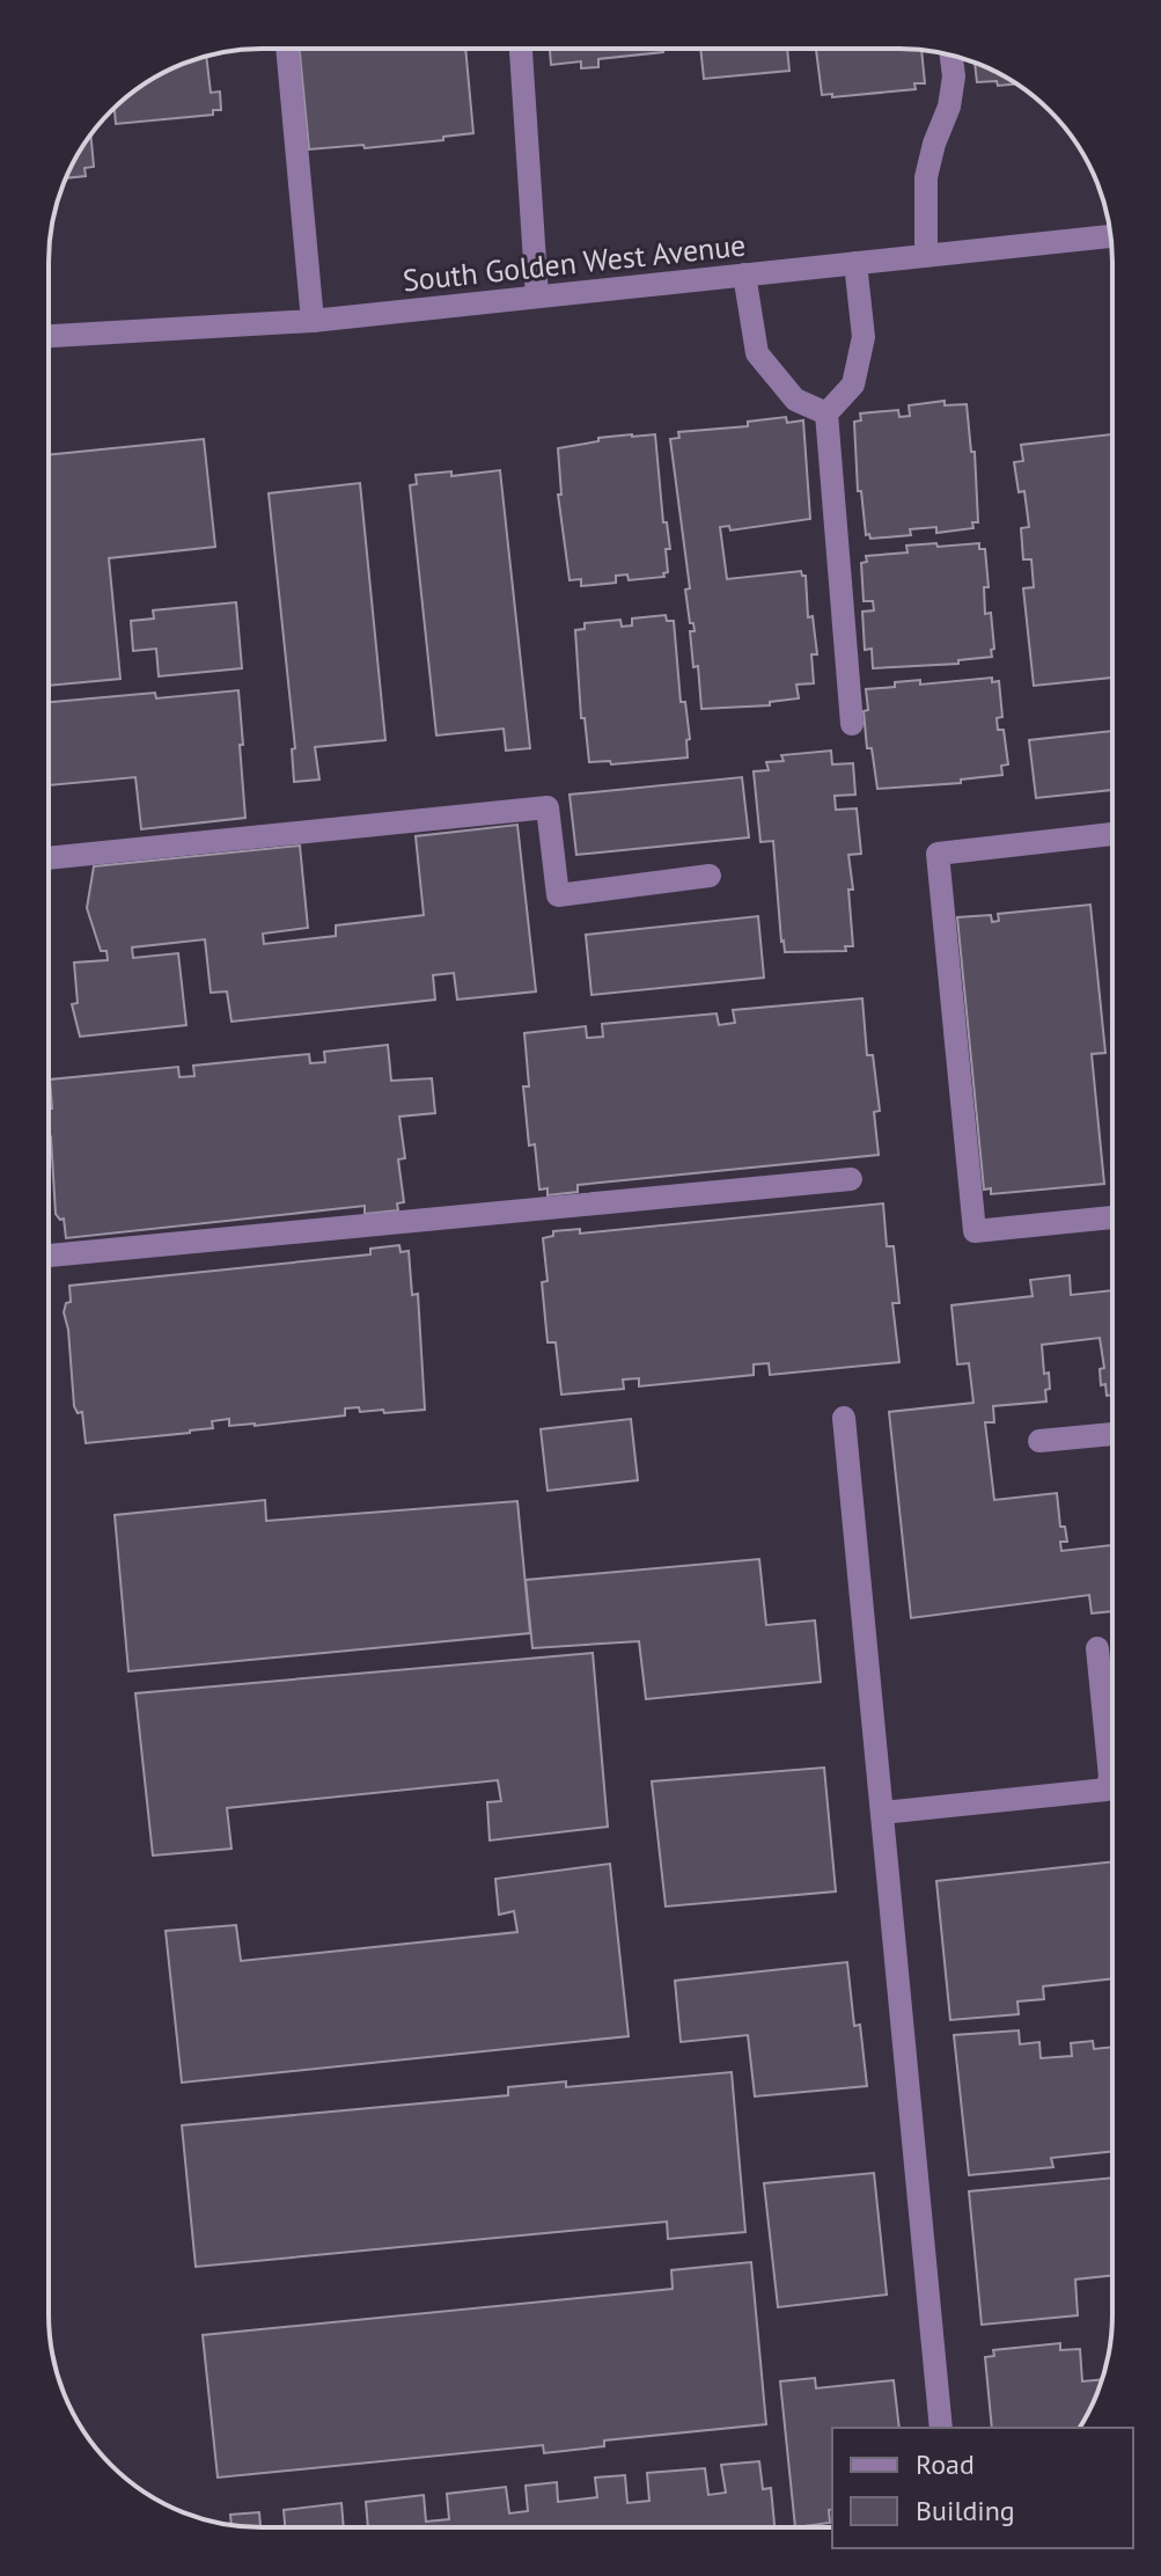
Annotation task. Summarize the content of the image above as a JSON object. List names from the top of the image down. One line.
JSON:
{"streets":{"street":["South Golden West Avenue"]},"legend":["Road","Building"]}
